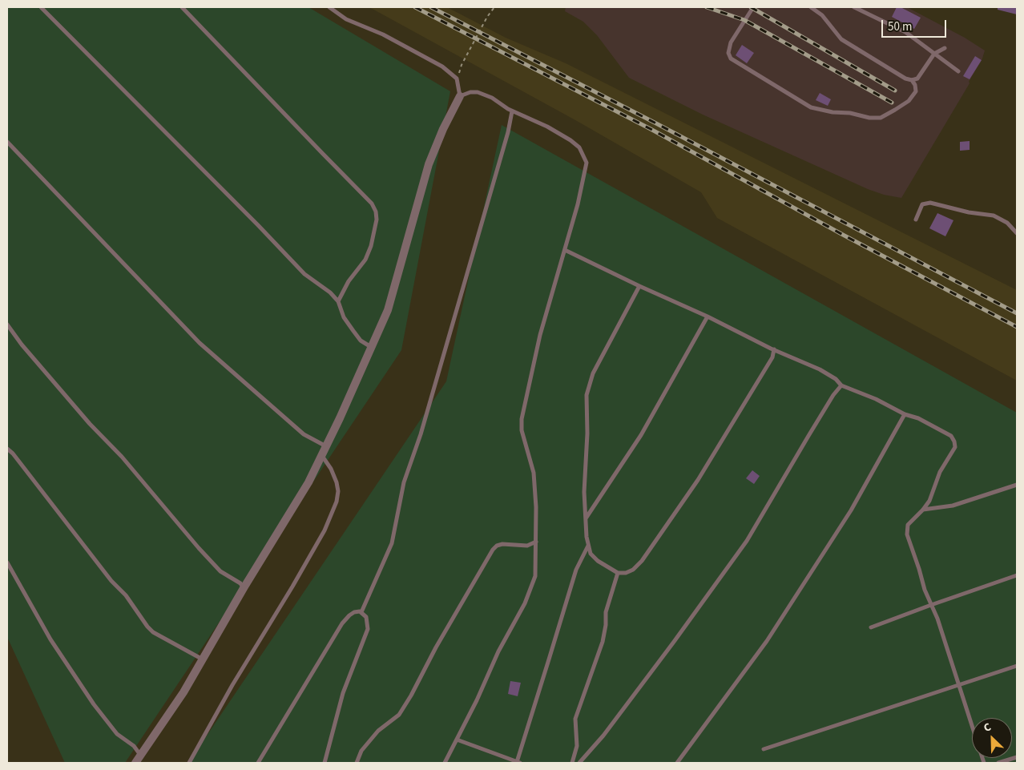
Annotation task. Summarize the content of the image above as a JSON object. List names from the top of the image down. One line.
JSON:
{"scale_bar":"50 m","north":"top left"}
